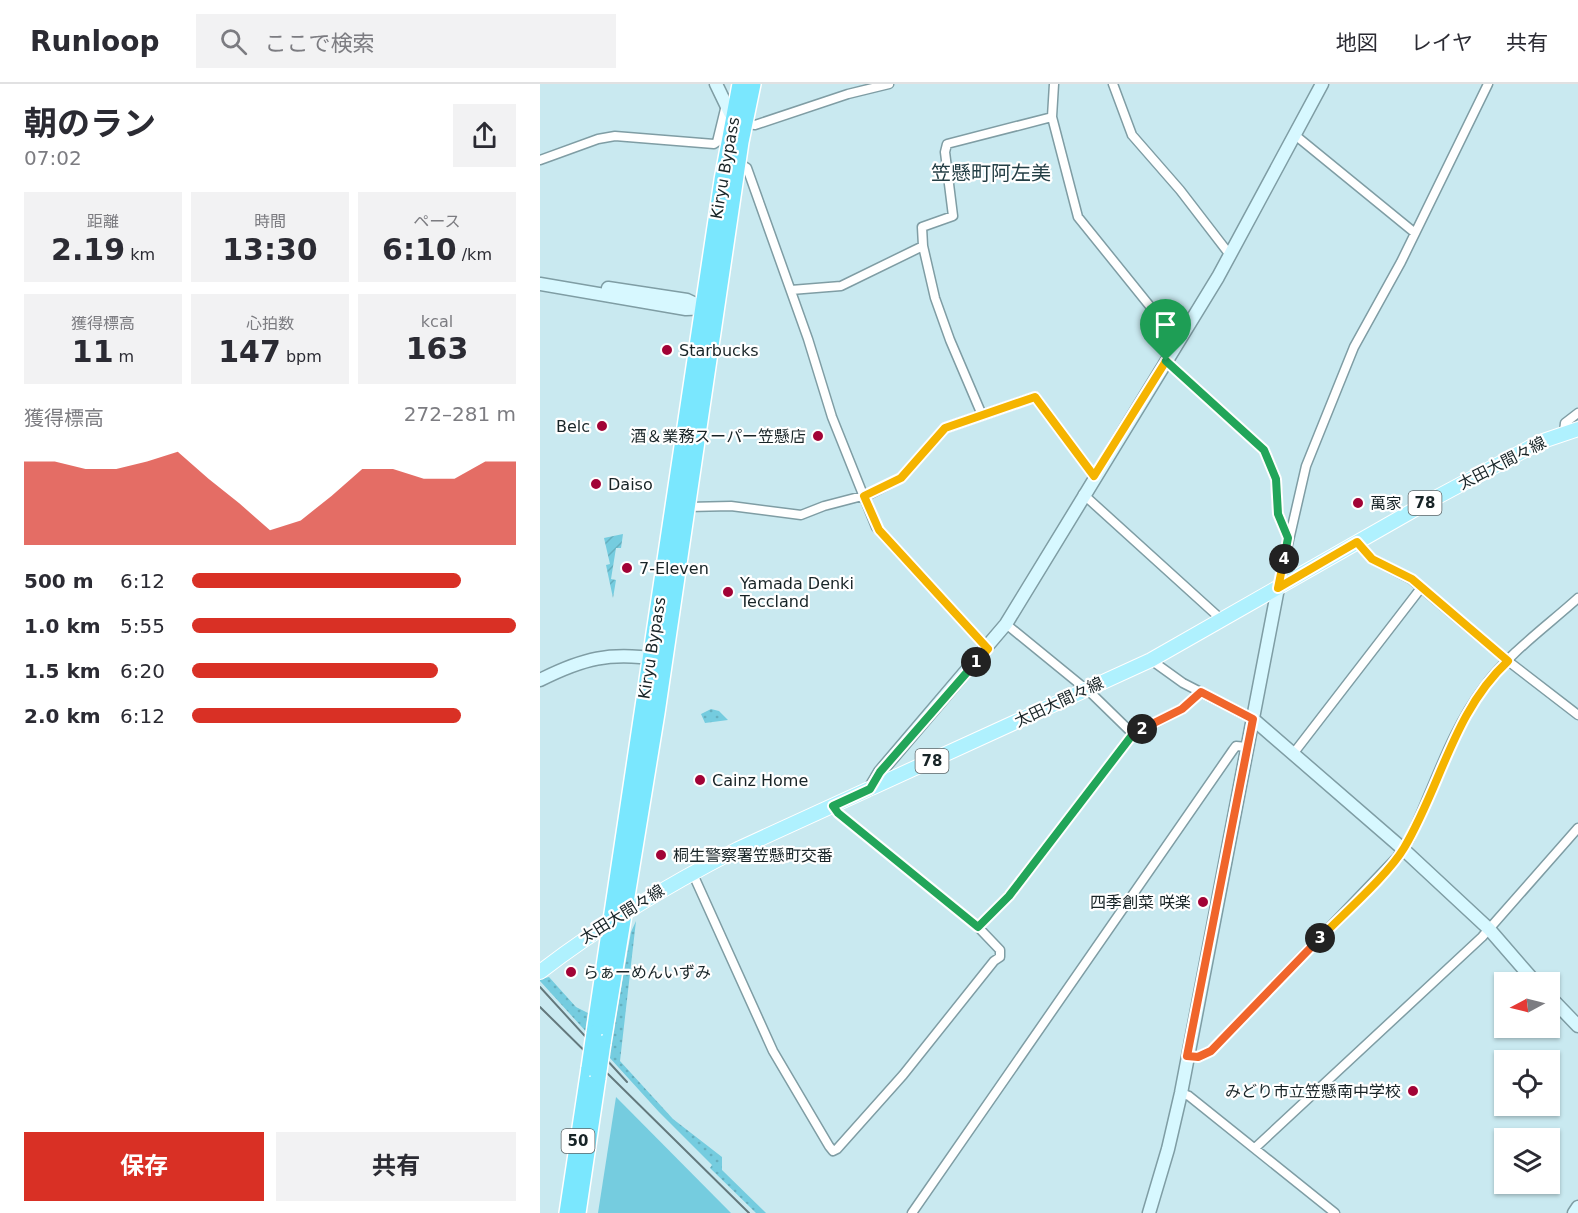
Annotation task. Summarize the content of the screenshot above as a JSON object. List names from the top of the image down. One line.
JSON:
{"streets":{"highway":["Kiryu Bypass","50"],"main road":["太田大間々線","78"]},"crossings":[["Kiryu Bypass","太田大間々線"],["Kiryu Bypass","50"]],"districts":["笠懸町阿左美"],"places":["Starbucks","Belc","酒＆業務スーパー笠懸店","Daiso","萬家","7-Eleven","Yamada Denki Teccland","Cainz Home","桐生警察署笠懸町交番","四季創菜 咲楽","らぁーめんいずみ","みどり市立笠懸南中学校"],"north":"left","page":{"header":"Runloop","search":"ここで検索","nav":["地図","レイヤ","共有"],"heading":["朝のラン","07:02"],"stats":[["距離","2.19 km"],["時間","13:30"],["ペース","6:10 /km"],["獲得標高","11 m"],["心拍数","147 bpm"],["kcal","163"]],"chart":["獲得標高","272–281 m"],"pins":["4","1","2","3"],"list":[{"name":"500 m","note":"6:12"},{"name":"1.0 km","note":"5:55"},{"name":"1.5 km","note":"6:20"},{"name":"2.0 km","note":"6:12"}],"buttons":["保存","共有"]}}
